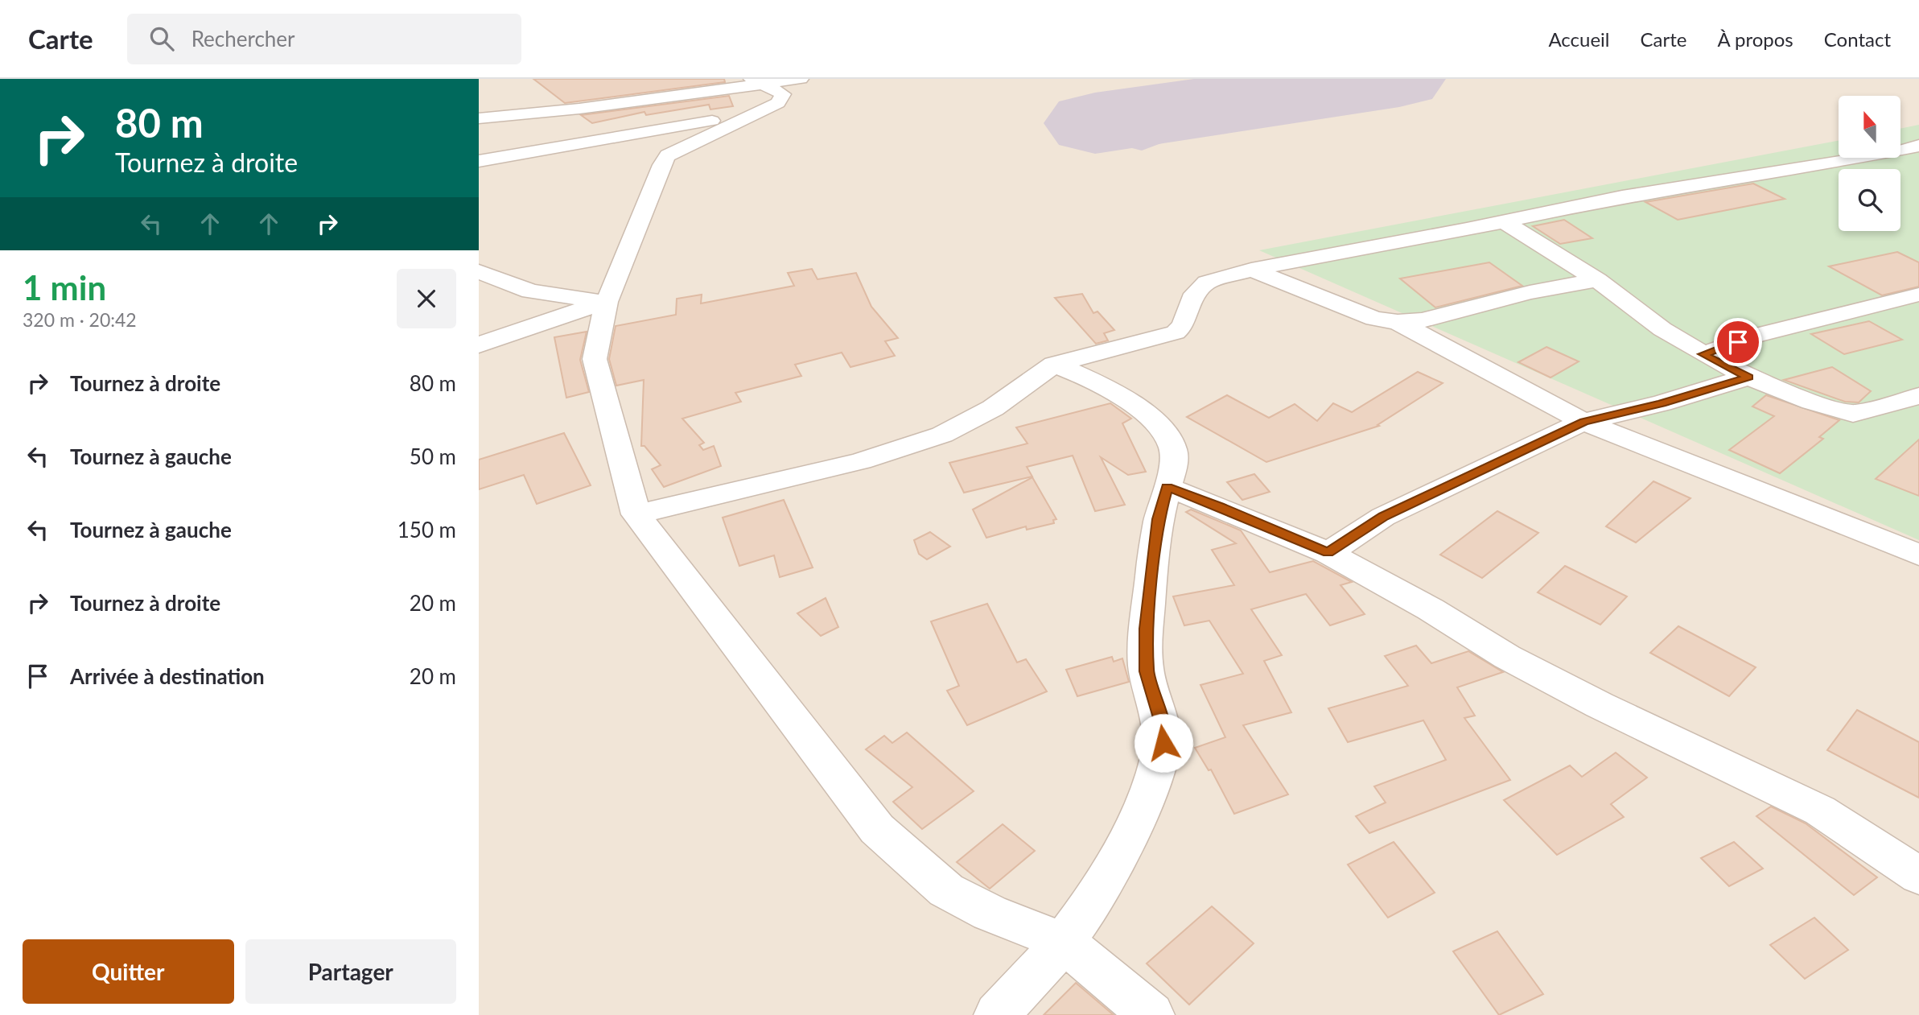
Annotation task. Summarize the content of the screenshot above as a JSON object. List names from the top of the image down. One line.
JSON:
{"north":"top","page":{"header":"Carte","search":"Rechercher","nav":["Accueil","Carte","À propos","Contact"],"turn":["80 m","Tournez à droite"],"heading":["1 min","320 m · 20:42"],"list":[{"name":"Tournez à droite","value":"80 m"},{"name":"Tournez à gauche","value":"50 m"},{"name":"Tournez à gauche","value":"150 m"},{"name":"Tournez à droite","value":"20 m"},{"name":"Arrivée à destination","value":"20 m"}],"buttons":["Quitter","Partager"]}}
